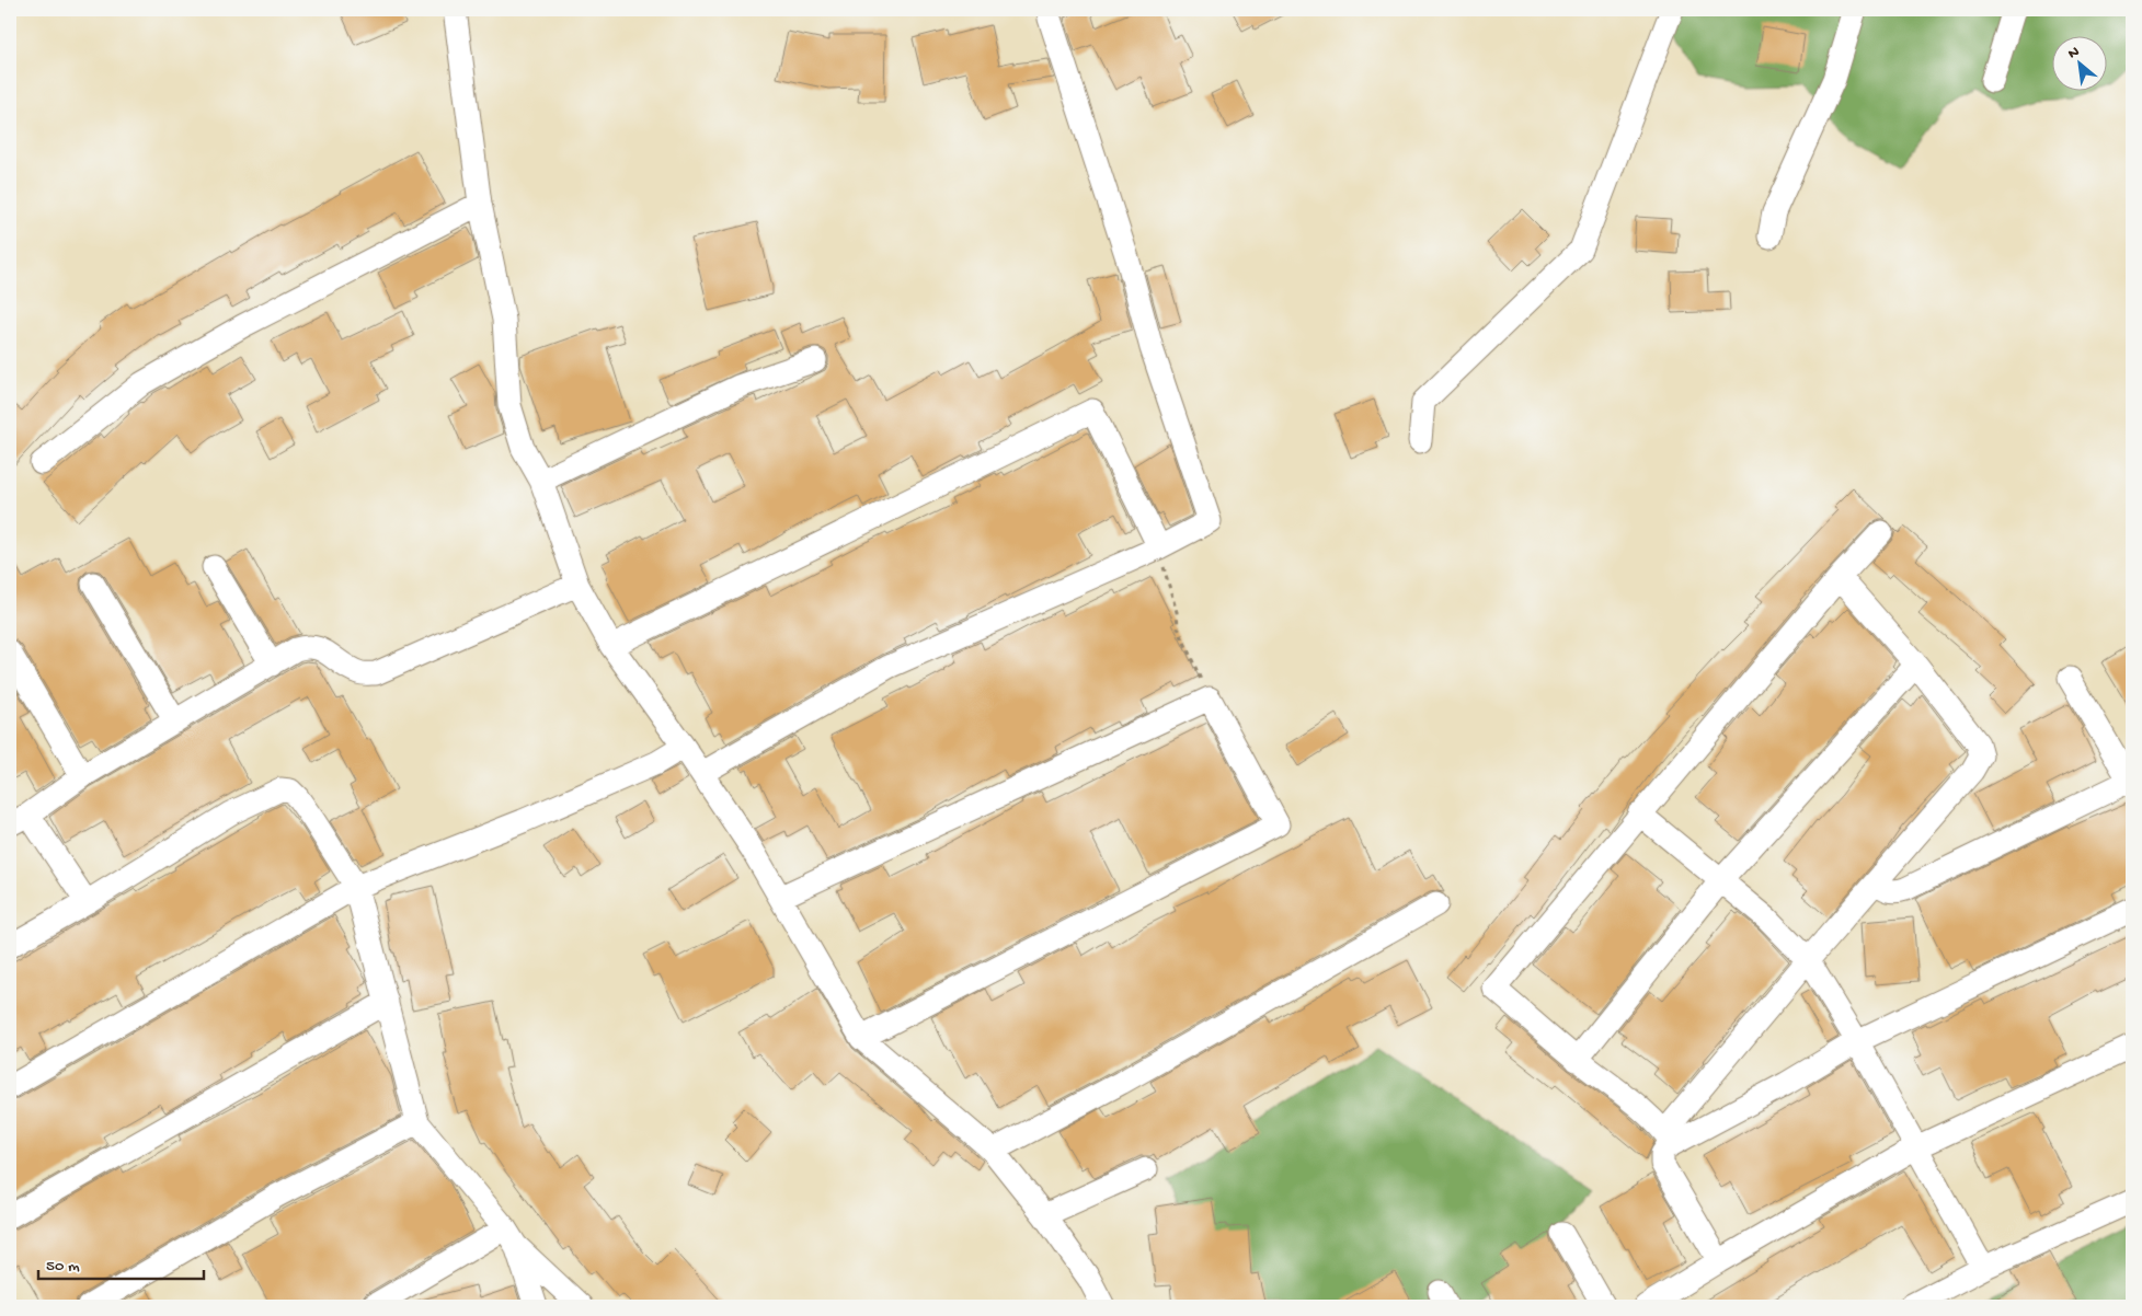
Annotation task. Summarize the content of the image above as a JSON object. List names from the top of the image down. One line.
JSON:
{"scale_bar":"50 m","north":"top left"}
